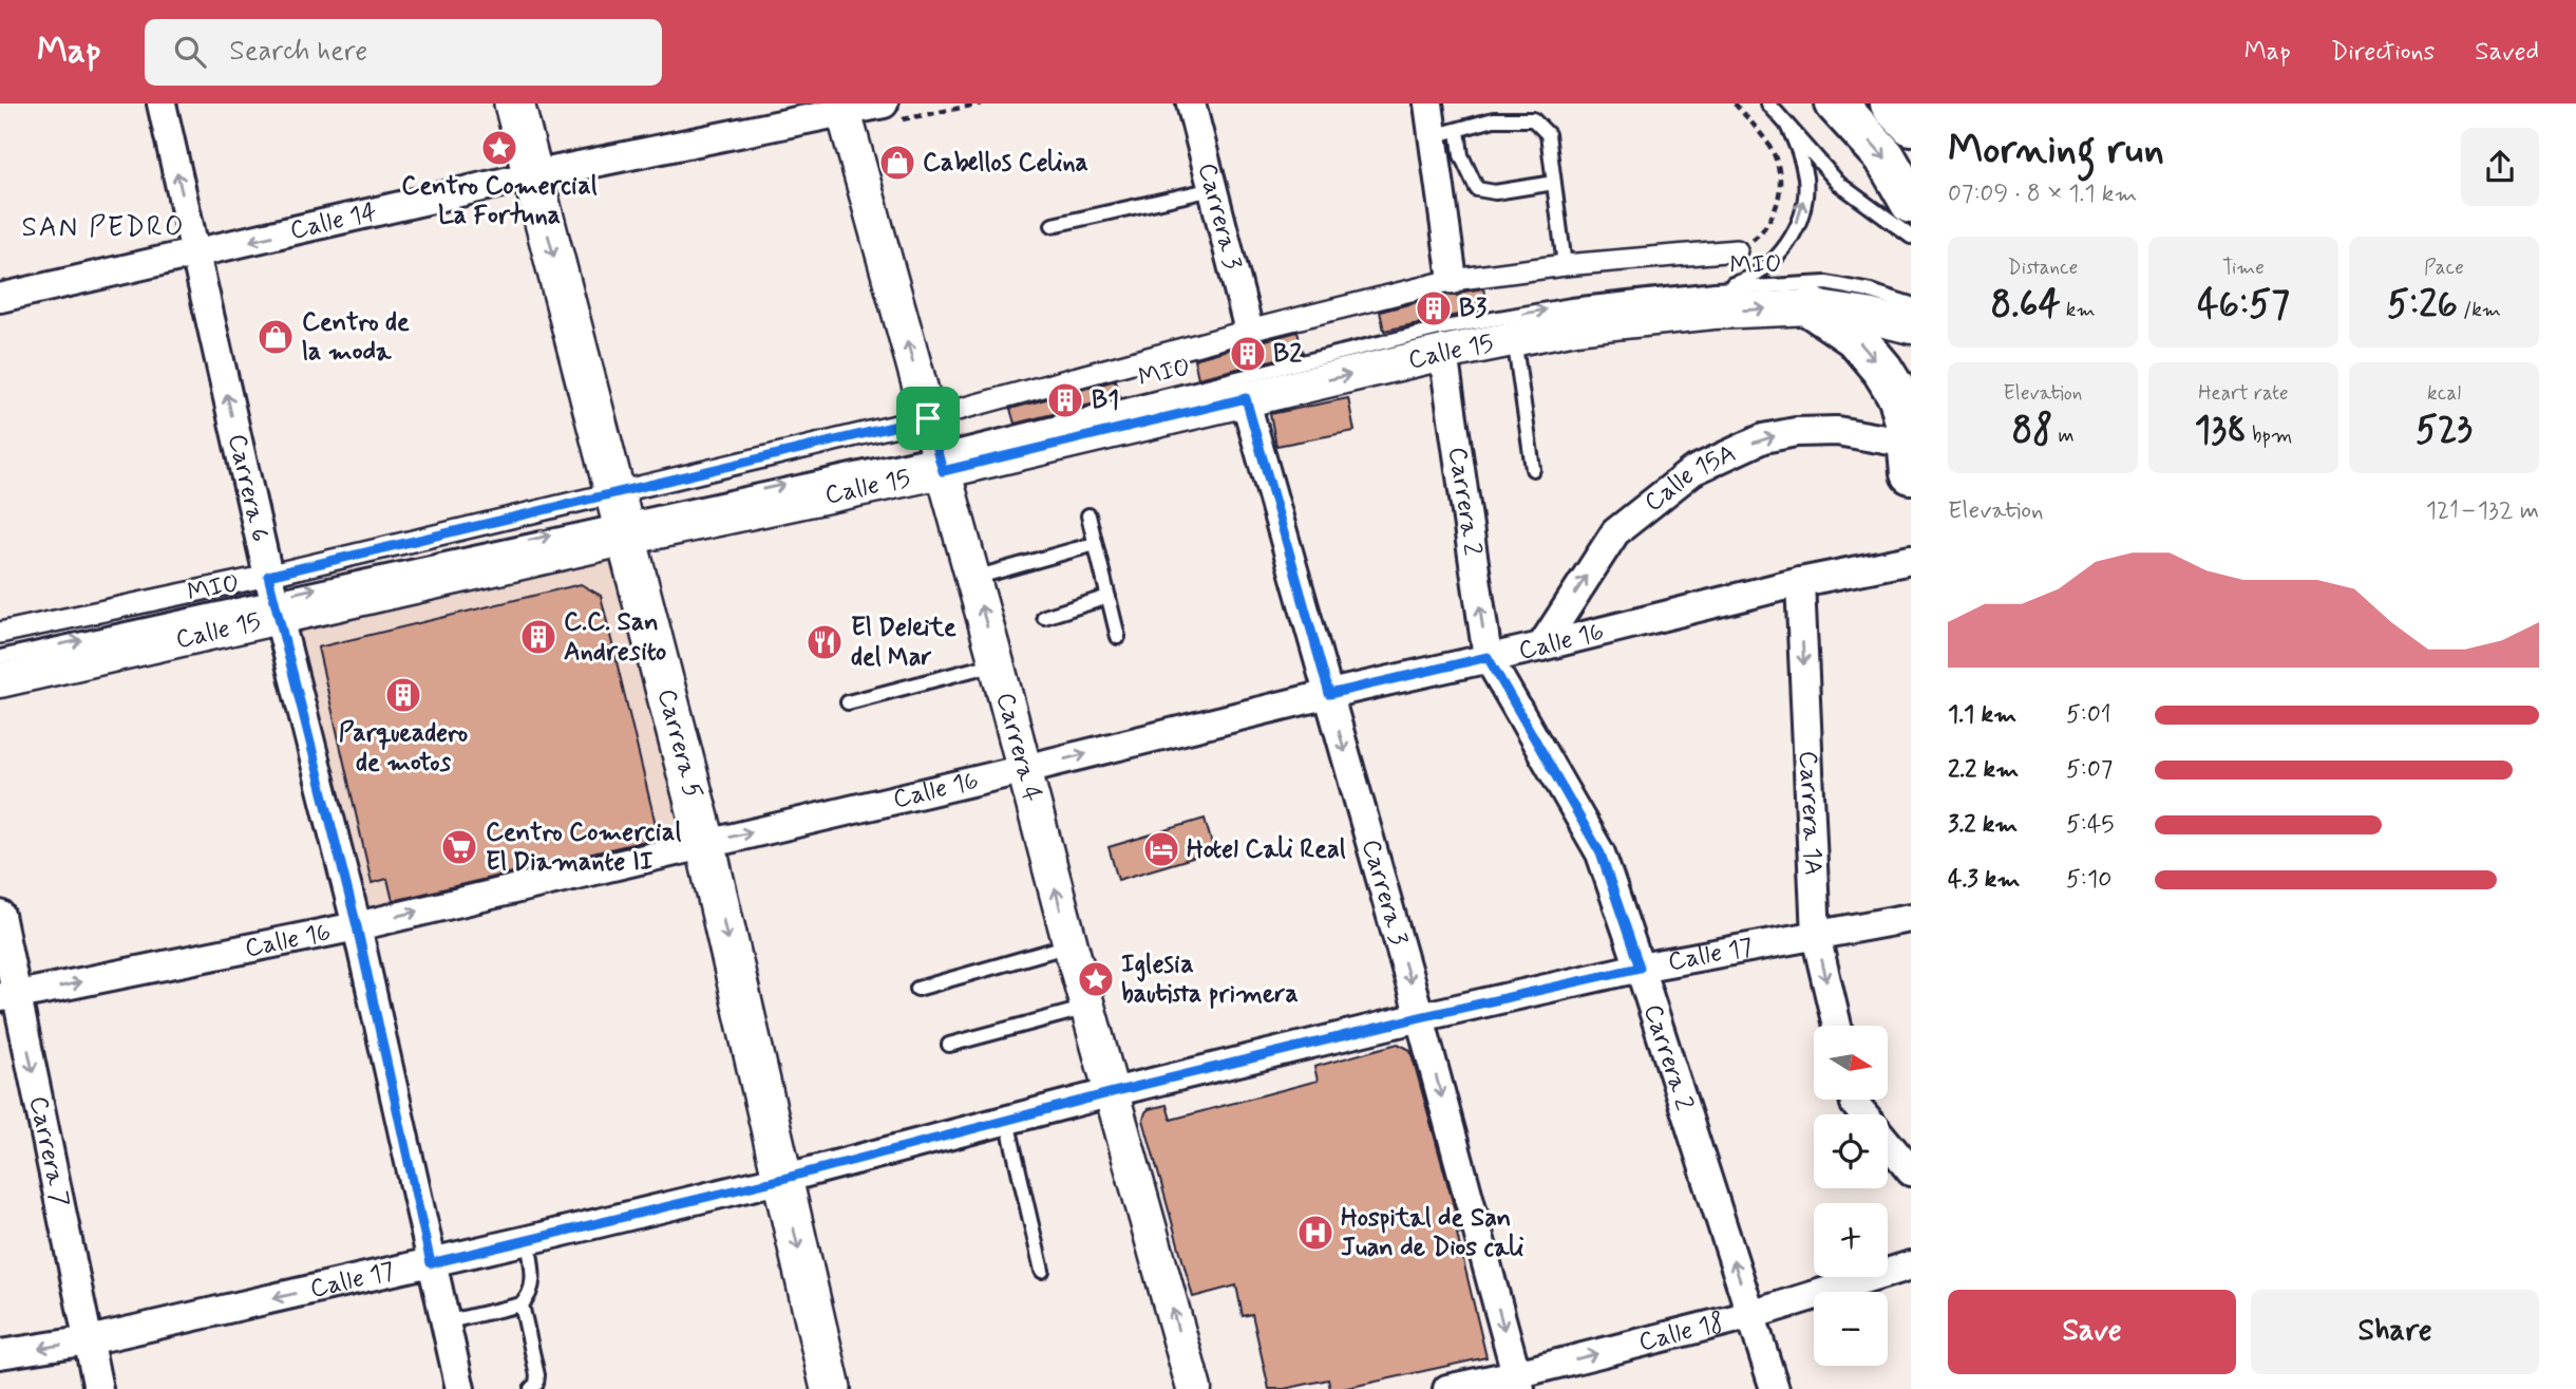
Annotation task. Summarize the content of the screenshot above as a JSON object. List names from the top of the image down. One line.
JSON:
{"streets":{"main road":["Carrera 5"],"street":["Carrera 3","Calle 14","Calle 15","Calle 15A","Carrera 6","Carrera 2","Calle 16","Carrera 4","Carrera 1A","Calle 17","Carrera 7","Calle 18"],"lane":["MIO"]},"crossings":[["Carrera 3","Calle 15"],["Carrera 3","Calle 16"],["Carrera 3","Calle 17"],["Carrera 3","Calle 18"],["Calle 14","Carrera 6"],["Calle 14","Carrera 5"],["Calle 14","Carrera 4"],["MIO","Calle 15"],["MIO","Carrera 6"],["MIO","Carrera 4"],["Calle 15","Carrera 6"],["Calle 15","Carrera 2"],["Calle 15","Carrera 5"],["Calle 15","Carrera 4"],["Calle 15A","Calle 16"],["Carrera 6","Calle 16"],["Carrera 6","Calle 17"],["Carrera 2","Calle 16"],["Carrera 2","Calle 17"],["Carrera 2","Calle 18"],["Calle 16","Carrera 5"],["Calle 16","Carrera 4"],["Calle 16","Carrera 1A"],["Calle 16","Carrera 7"],["Carrera 5","Calle 17"],["Carrera 4","Calle 17"],["Carrera 1A","Calle 17"],["Calle 17","Carrera 7"]],"one_way":["Carrera 3","Calle 14","MIO","Calle 15A","Carrera 6","Carrera 2","Calle 16","Carrera 5","Carrera 4","Carrera 1A","Carrera 7","Calle 18"],"districts":["SAN PEDRO"],"places":{"place":["Centro Comercial La Fortuna","Iglesia bautista primera"],"shop":["Cabellos Celina","Centro de la moda"],"building":["B3","B2","B1","C.C. San Andresito","Parqueadero de motos"],"restaurant":["El Deleite del Mar"],"supermarket":["Centro Comercial El Diamante II"],"hotel":["Hotel Cali Real"],"hospital":["Hospital de San Juan de Dios cali"]},"north":"right","page":{"header":"Map","search":"Search here","nav":["Map","Directions","Saved"],"heading":["Morning run","07:09 · 8 × 1.1 km"],"stats":[["Distance","8.64 km"],["Time","46:57"],["Pace","5:26 /km"],["Elevation","88 m"],["Heart rate","138 bpm"],["kcal","523"]],"chart":["Elevation","121–132 m"],"list":[{"name":"1.1 km","note":"5:01"},{"name":"2.2 km","note":"5:07"},{"name":"3.2 km","note":"5:45"},{"name":"4.3 km","note":"5:10"}],"map_buttons":["+","−"],"buttons":["Save","Share"]}}
